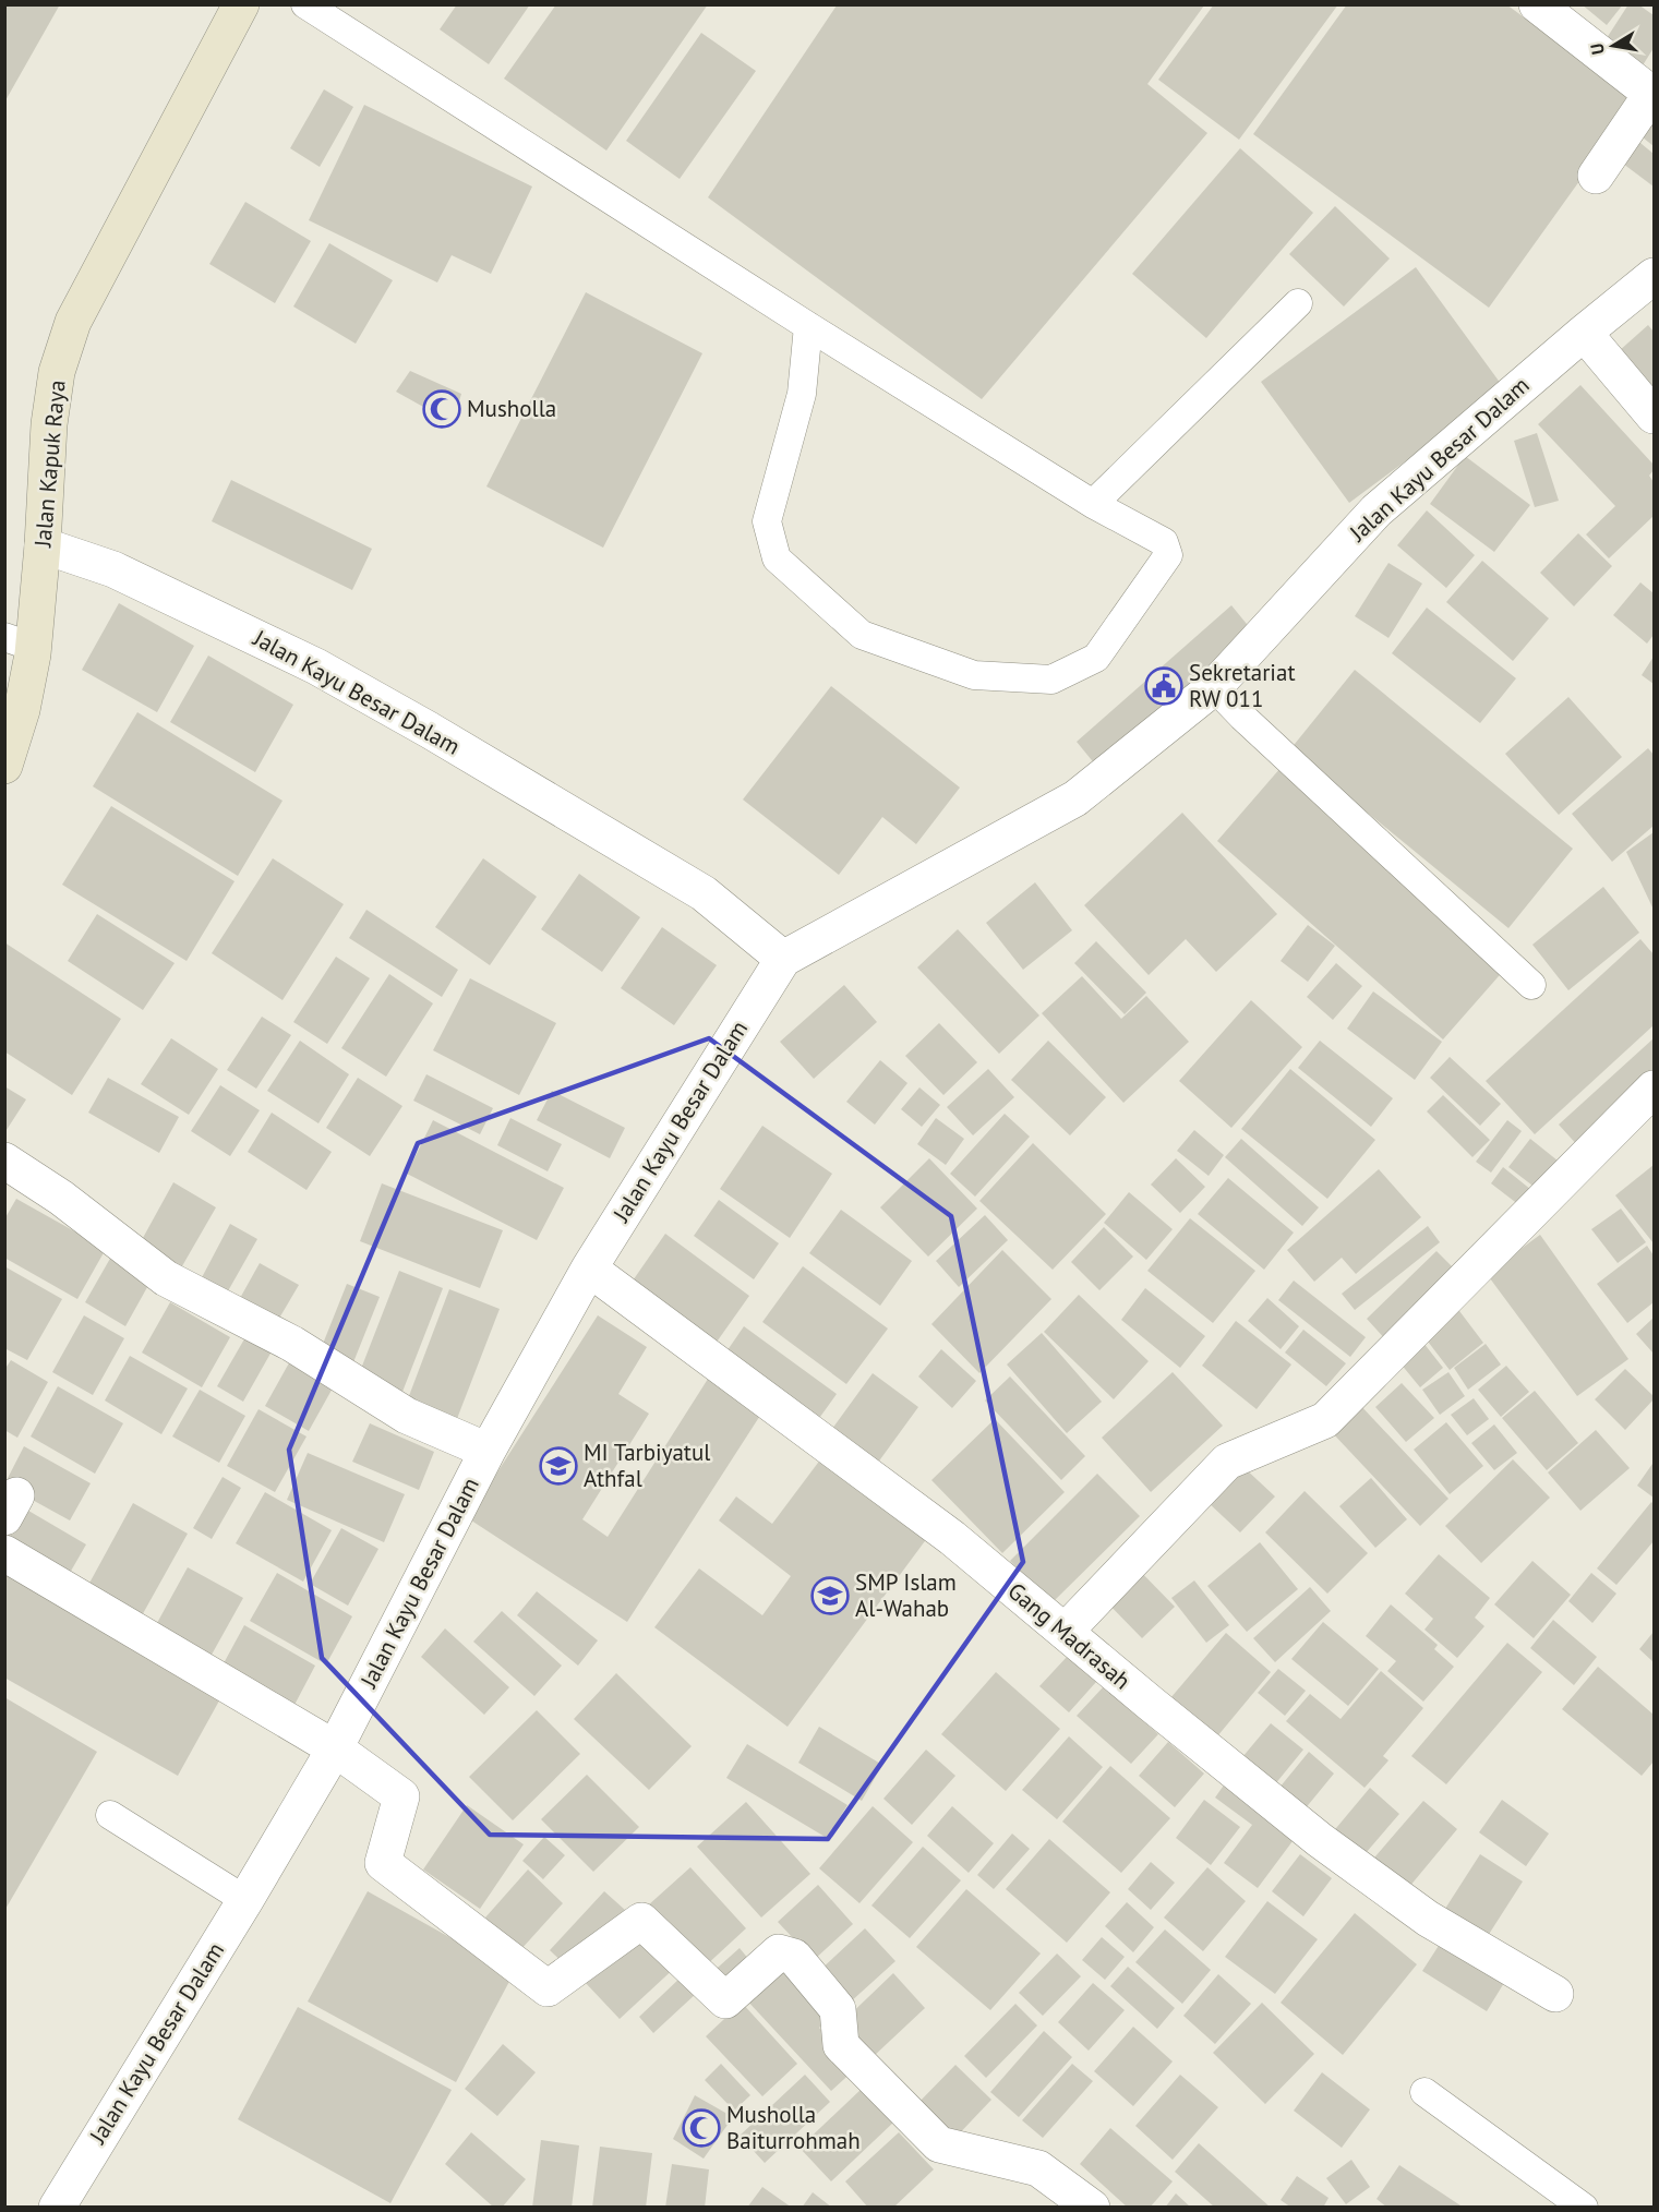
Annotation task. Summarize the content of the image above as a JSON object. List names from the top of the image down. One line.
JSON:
{"streets":{"main road":["Jalan Kapuk Raya"],"street":["Jalan Kayu Besar Dalam","Gang Madrasah"]},"crossings":[["Jalan Kayu Besar Dalam","Jalan Kapuk Raya"],["Jalan Kayu Besar Dalam","Gang Madrasah"]],"places":{"mosque":["Musholla","Musholla Baiturrohmah"],"public building":["Sekretariat RW 011"],"school or university":["MI Tarbiyatul Athfal","SMP Islam Al-Wahab"]},"north":"left"}
